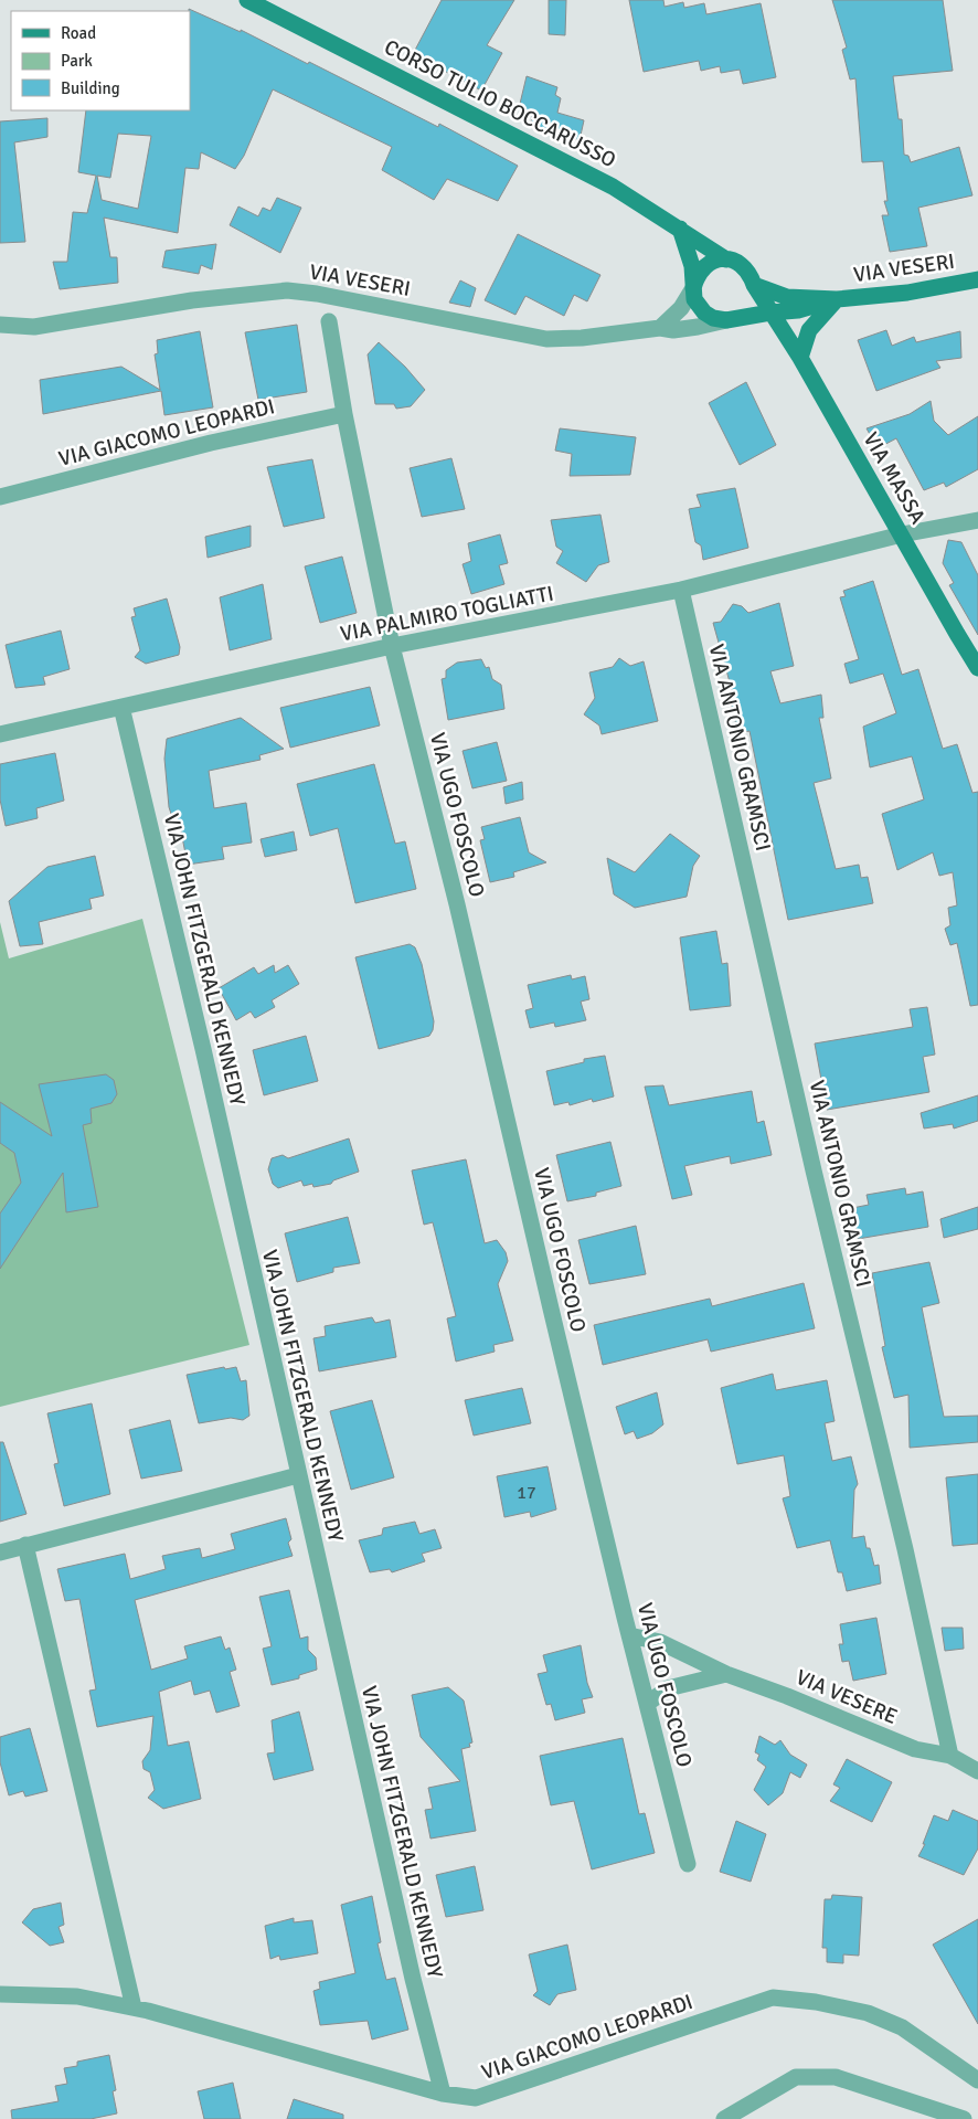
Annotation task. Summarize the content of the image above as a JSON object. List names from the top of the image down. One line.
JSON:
{"streets":{"street":["CORSO TULIO BOCCARUSSO","VIA VESERI","VIA GIACOMO LEOPARDI","VIA MASSA","VIA PALMIRO TOGLIATTI","VIA ANTONIO GRAMSCI","VIA UGO FOSCOLO","VIA JOHN FITZGERALD KENNEDY","VIA VESERE"]},"crossings":[["CORSO TULIO BOCCARUSSO","VIA VESERI"],["CORSO TULIO BOCCARUSSO","VIA MASSA"],["VIA VESERI","VIA MASSA"],["VIA GIACOMO LEOPARDI","VIA JOHN FITZGERALD KENNEDY"],["VIA MASSA","VIA PALMIRO TOGLIATTI"],["VIA PALMIRO TOGLIATTI","VIA ANTONIO GRAMSCI"],["VIA PALMIRO TOGLIATTI","VIA UGO FOSCOLO"],["VIA PALMIRO TOGLIATTI","VIA JOHN FITZGERALD KENNEDY"],["VIA ANTONIO GRAMSCI","VIA VESERE"],["VIA UGO FOSCOLO","VIA VESERE"]],"house_numbers":["17"],"legend":["Road","Park","Building"]}
